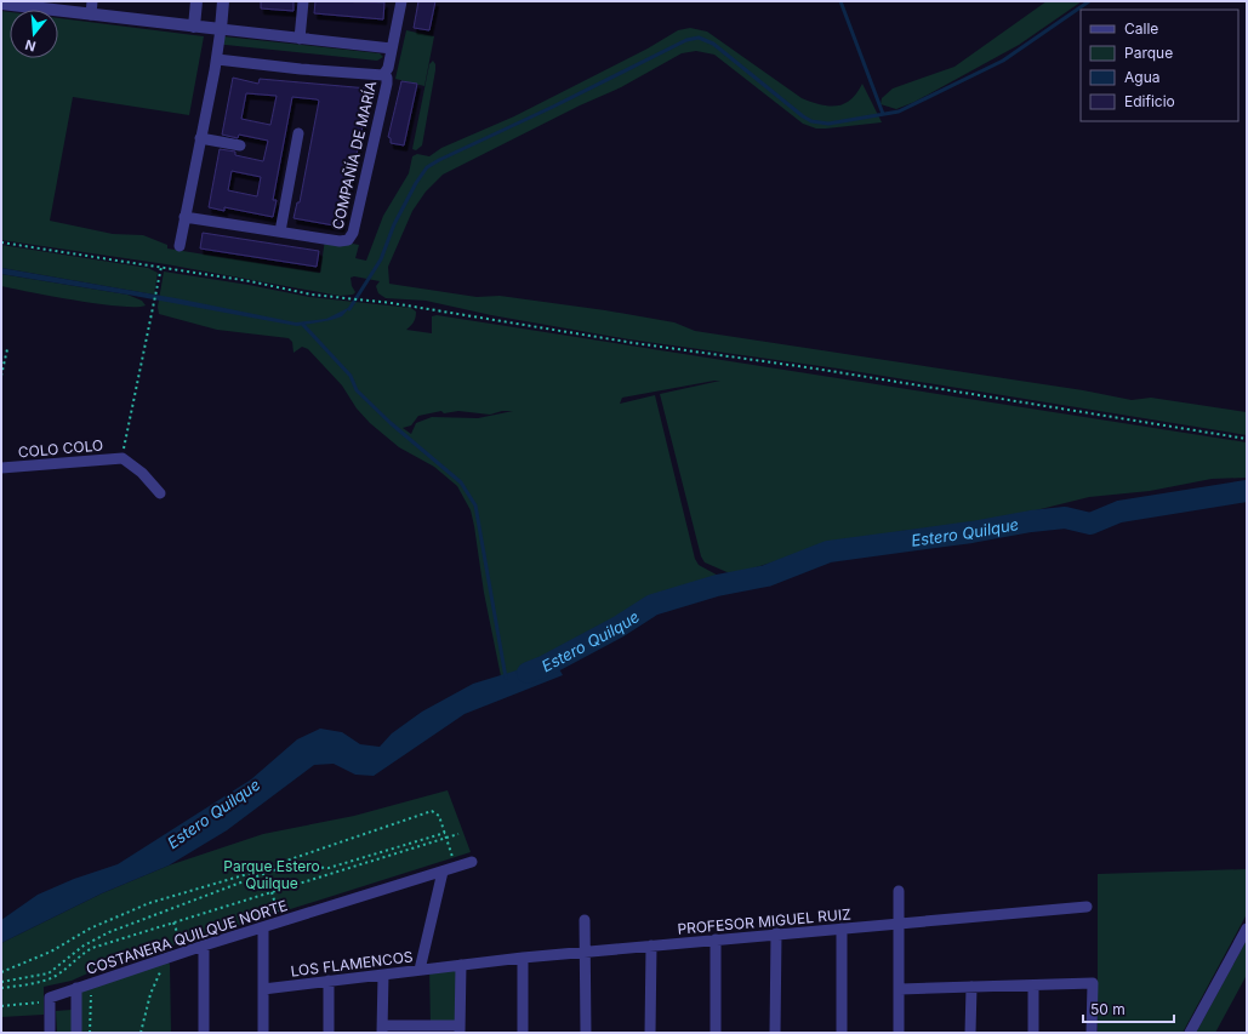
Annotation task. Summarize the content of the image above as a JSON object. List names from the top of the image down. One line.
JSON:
{"streets":{"street":["COMPAÑÍA DE MARÍA","COLO COLO","PROFESOR MIGUEL RUIZ","COSTANERA QUILQUE NORTE","LOS FLAMENCOS"]},"crossings":[["PROFESOR MIGUEL RUIZ","LOS FLAMENCOS"]],"water":["Estero Quilque"],"parks":["Parque Estero Quilque"],"legend":["Calle","Parque","Agua","Edificio"],"scale_bar":"50 m","north":"bottom"}
